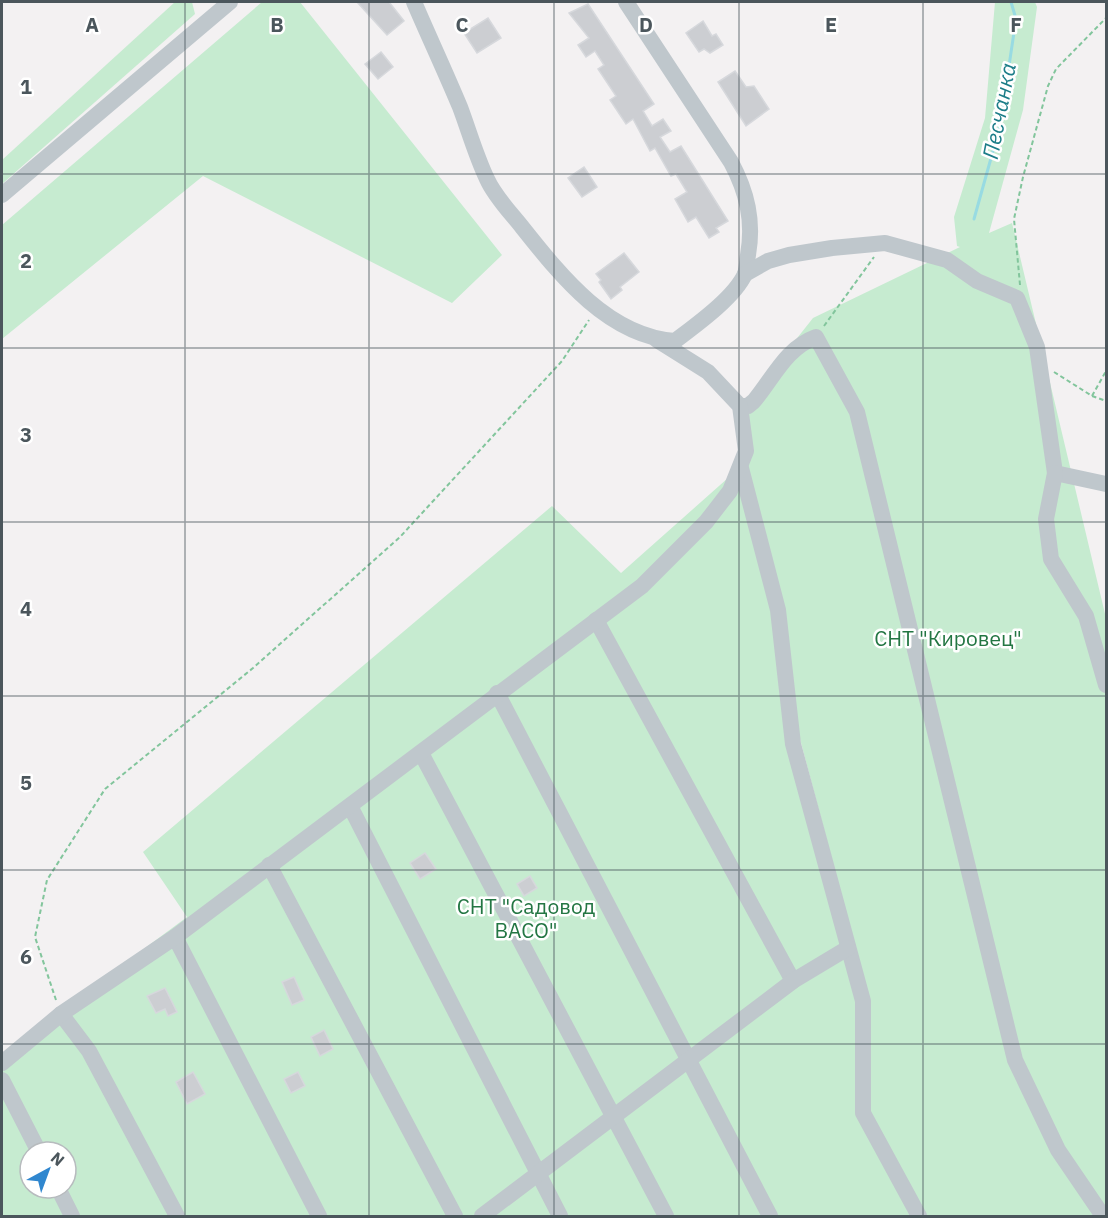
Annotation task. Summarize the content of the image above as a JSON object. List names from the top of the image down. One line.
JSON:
{"water":["Песчанка"],"parks":["СНТ \"Кировец\"","СНТ \"Садовод ВАСО\""],"north":"top right","grid":{"columns":["A","B","C","D","E","F"],"rows":["1","2","3","4","5","6"]}}
